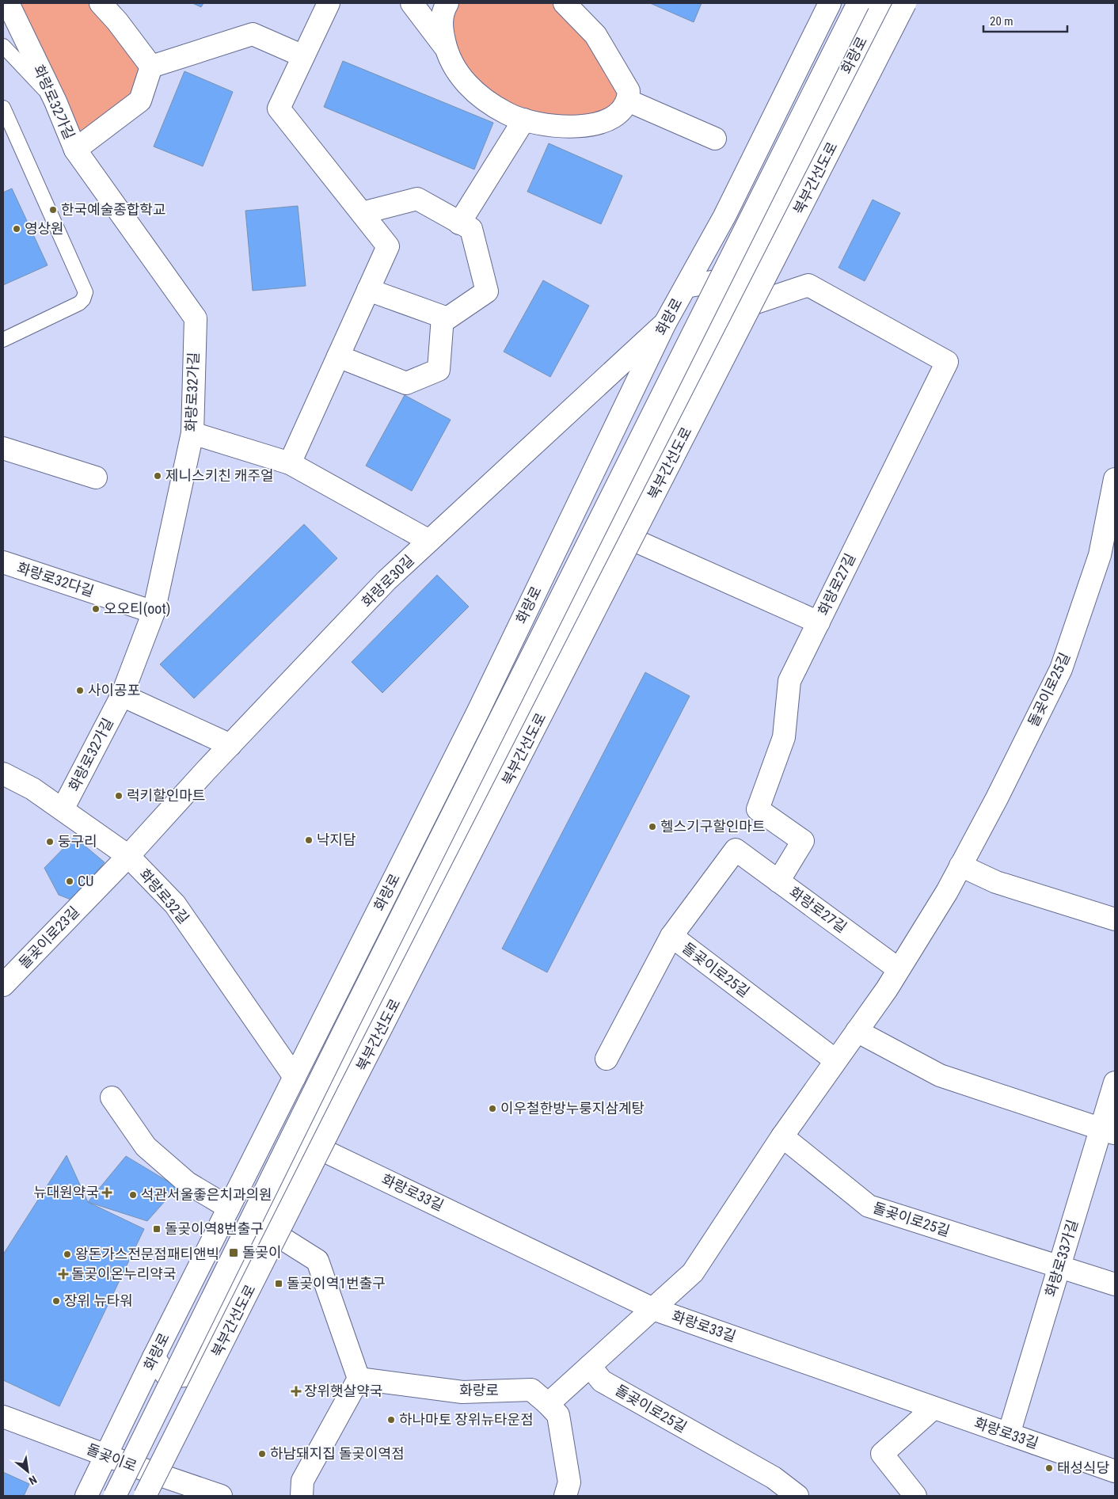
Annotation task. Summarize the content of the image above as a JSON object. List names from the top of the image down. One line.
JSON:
{"streets":{"main road":["화랑로","화랑로32가길","북부간선도로","화랑로32다길","화랑로30길","화랑로27길","돌곶이로25길","화랑로32길","돌곶이로23길","화랑로33길","화랑로33가길","돌곶이로"]},"crossings":[["화랑로","화랑로30길"],["화랑로","화랑로27길"],["화랑로","돌곶이로25길"],["화랑로","화랑로32길"],["화랑로","화랑로33길"],["화랑로","돌곶이로"],["화랑로32가길","화랑로32다길"],["화랑로32가길","화랑로32길"],["화랑로30길","화랑로32길"],["화랑로30길","돌곶이로23길"],["화랑로27길","돌곶이로25길"],["돌곶이로25길","화랑로33길"],["돌곶이로25길","화랑로33가길"],["화랑로32길","돌곶이로23길"],["화랑로33길","화랑로33가길"]],"places":{"other":["한국예술종합학교","영상원","제니스키친 캐주얼","오오티(oot)","사이공포","럭키할인마트","헬스기구할인마트","낙지담","둥구리","CU","이우철한방누룽지삼계탕","석관서울좋은치과의원","왕돈가스전문점패티앤빅","장위 뉴타워","하나마토 장위뉴타운점","하남돼지집 돌곶이역점","태성식당"],"health":["뉴대원약국","돌곶이온누리약국","장위햇살약국"],"transit":["돌곶이역8번출구","돌곶이","돌곶이역1번출구"]},"scale_bar":"20 m","north":"bottom right"}
